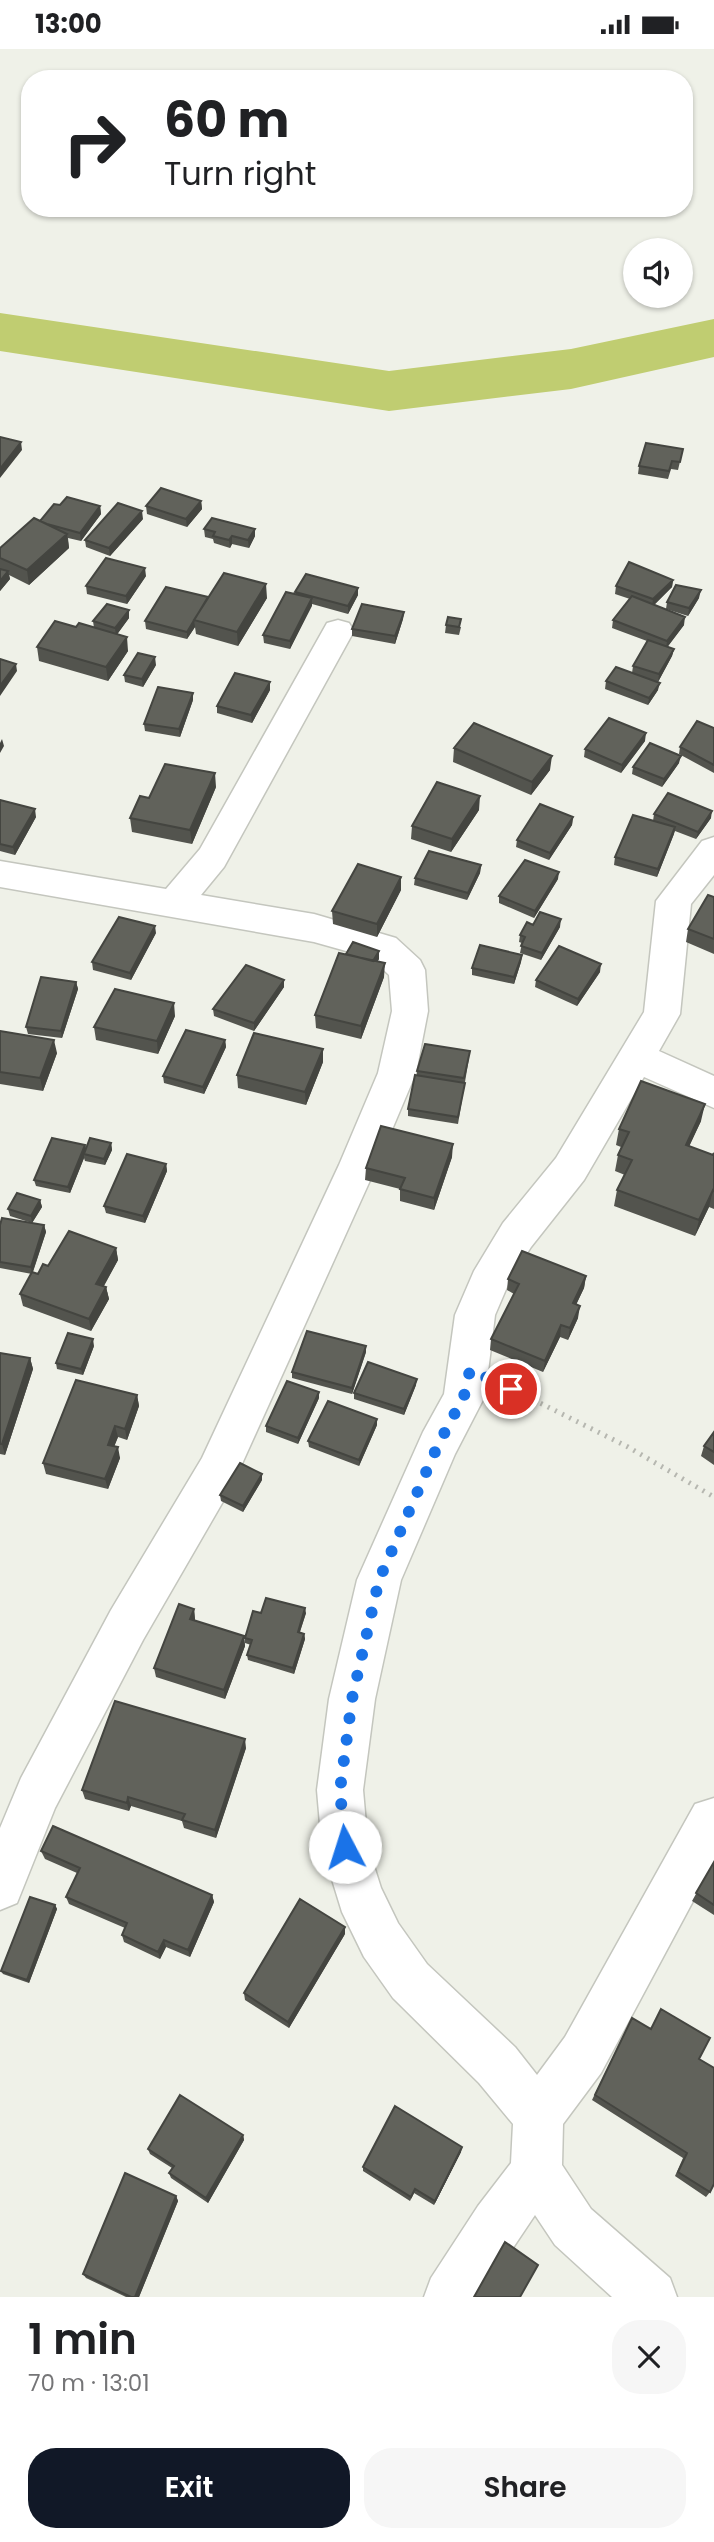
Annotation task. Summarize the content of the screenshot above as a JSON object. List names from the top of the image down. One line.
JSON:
{"page":{"status":"13:00","turn":["60 m","Turn right"],"heading":["1 min","70 m · 13:01"],"buttons":["Exit","Share"]}}
